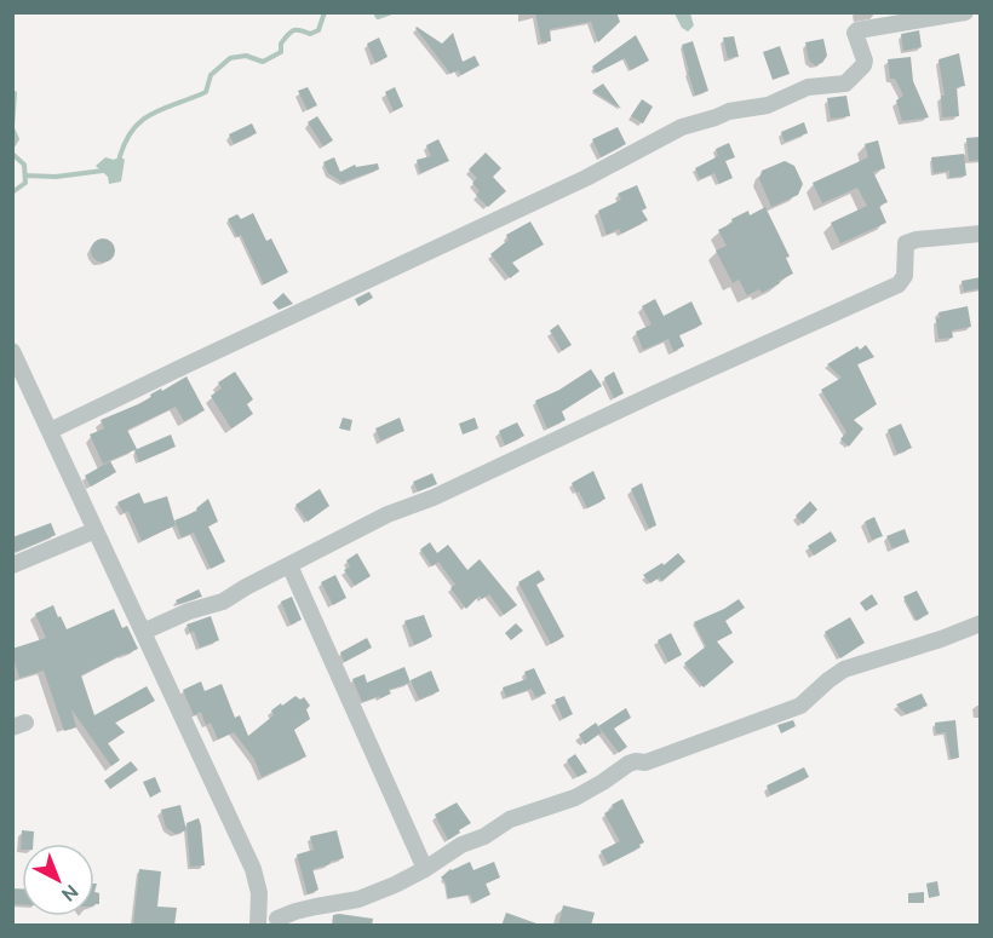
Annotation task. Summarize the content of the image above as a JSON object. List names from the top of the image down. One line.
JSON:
{"north":"bottom right"}
